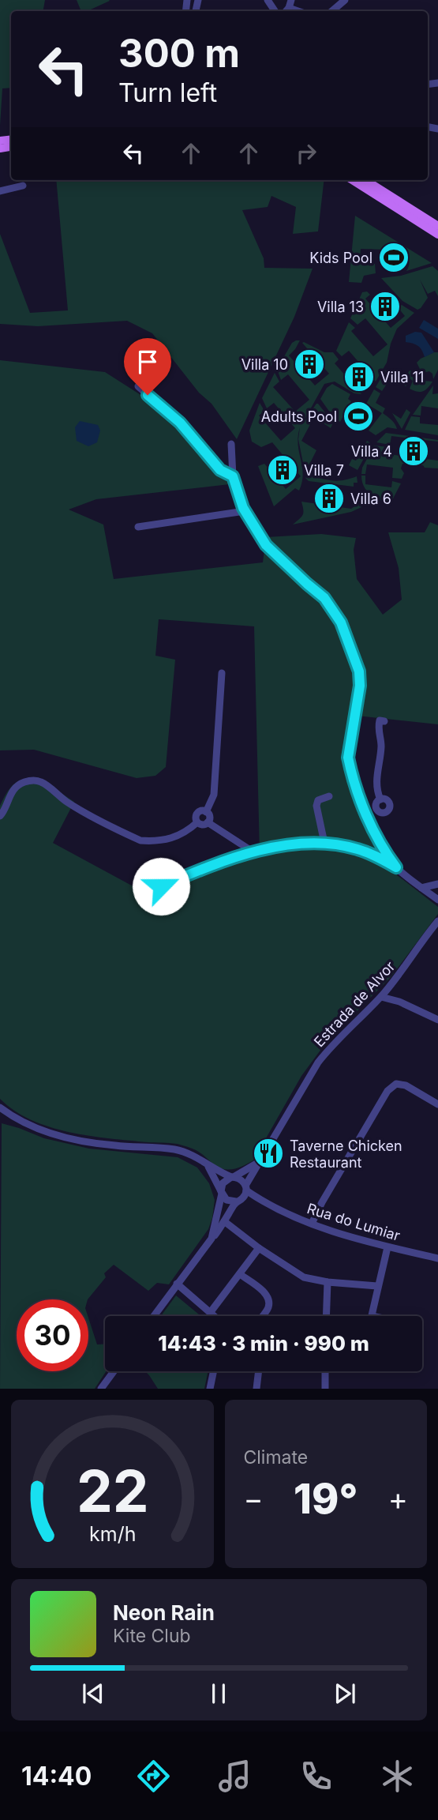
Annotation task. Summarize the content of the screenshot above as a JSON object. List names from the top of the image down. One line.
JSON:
{"streets":{"street":["Estrada de Alvor","Rua do Lumiar"]},"places":{"sports":["Kids Pool","Adults Pool"],"building":["Villa 13","Villa 10","Villa 11","Villa 4","Villa 7","Villa 6"],"restaurant":["Taverne Chicken Restaurant"]},"page":{"turn":["300 m","Turn left"],"limit":"30","trip":"14:43 · 3 min · 990 m","tile":"Climate","heat":["−","19°","+"],"song":["Neon Rain","Kite Club"],"tabs":"14:40","gauge":["22","km/h"]}}
